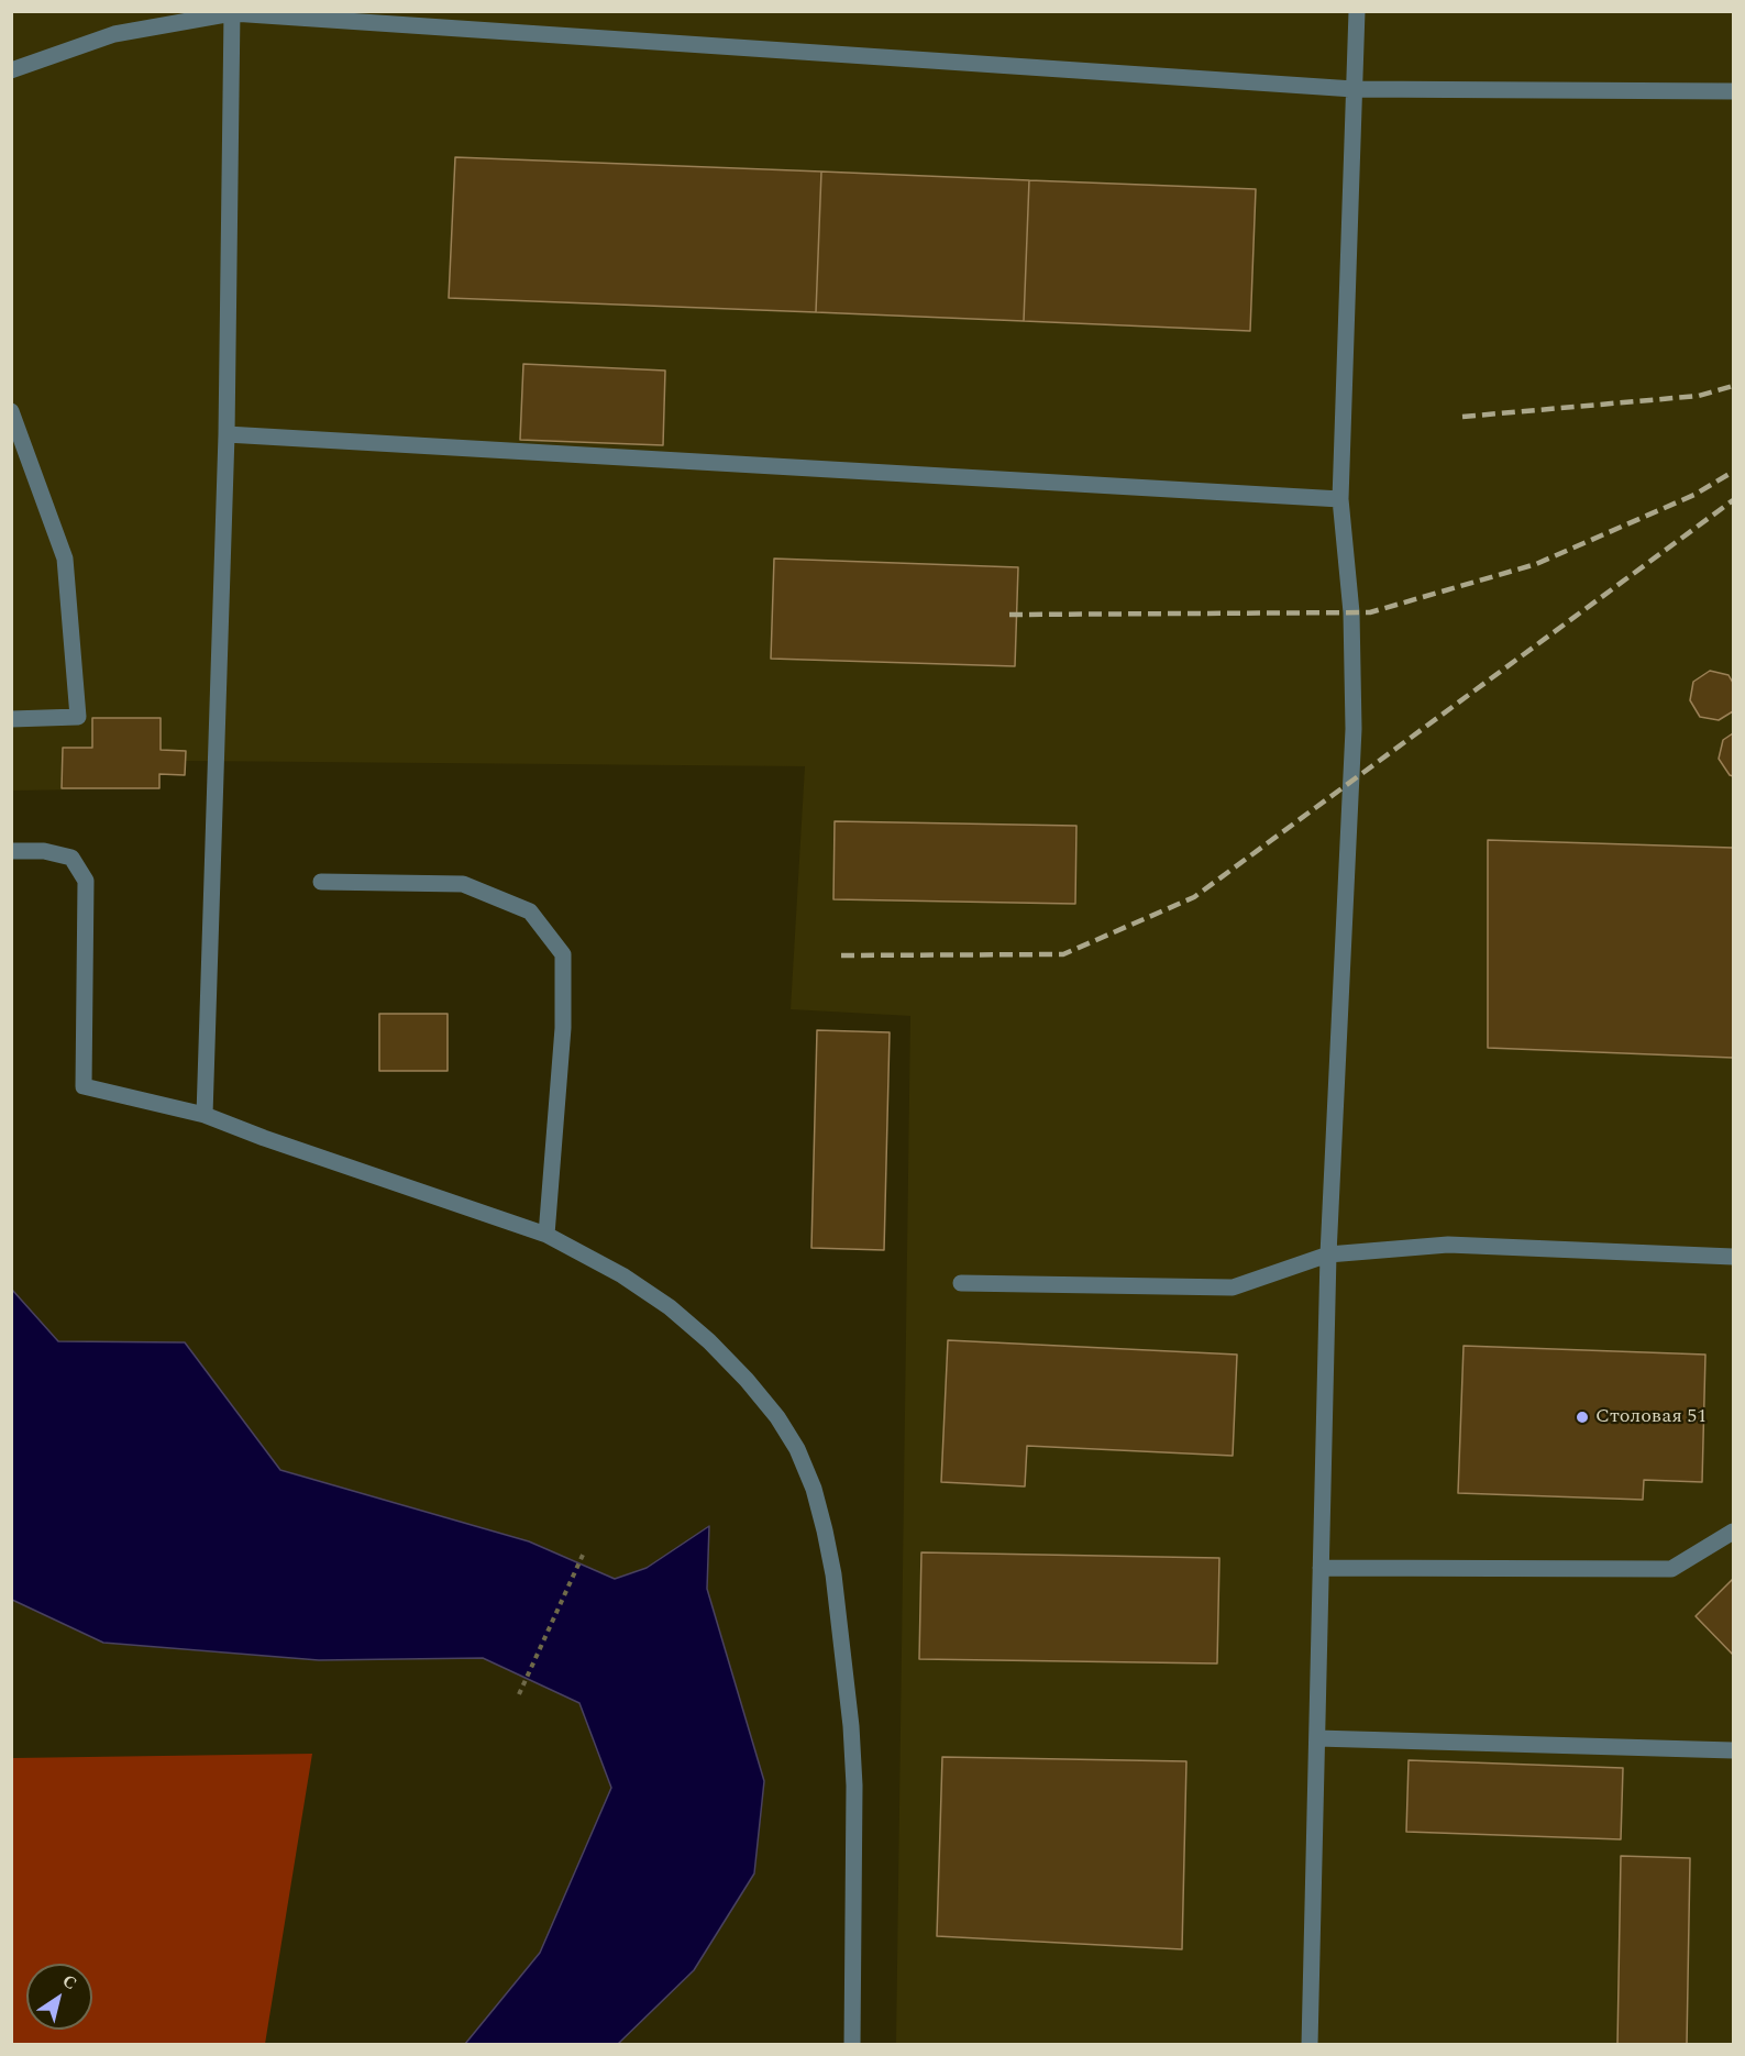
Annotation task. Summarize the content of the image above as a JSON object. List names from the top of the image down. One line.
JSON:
{"places":["Столовая 51"],"north":"top right"}
